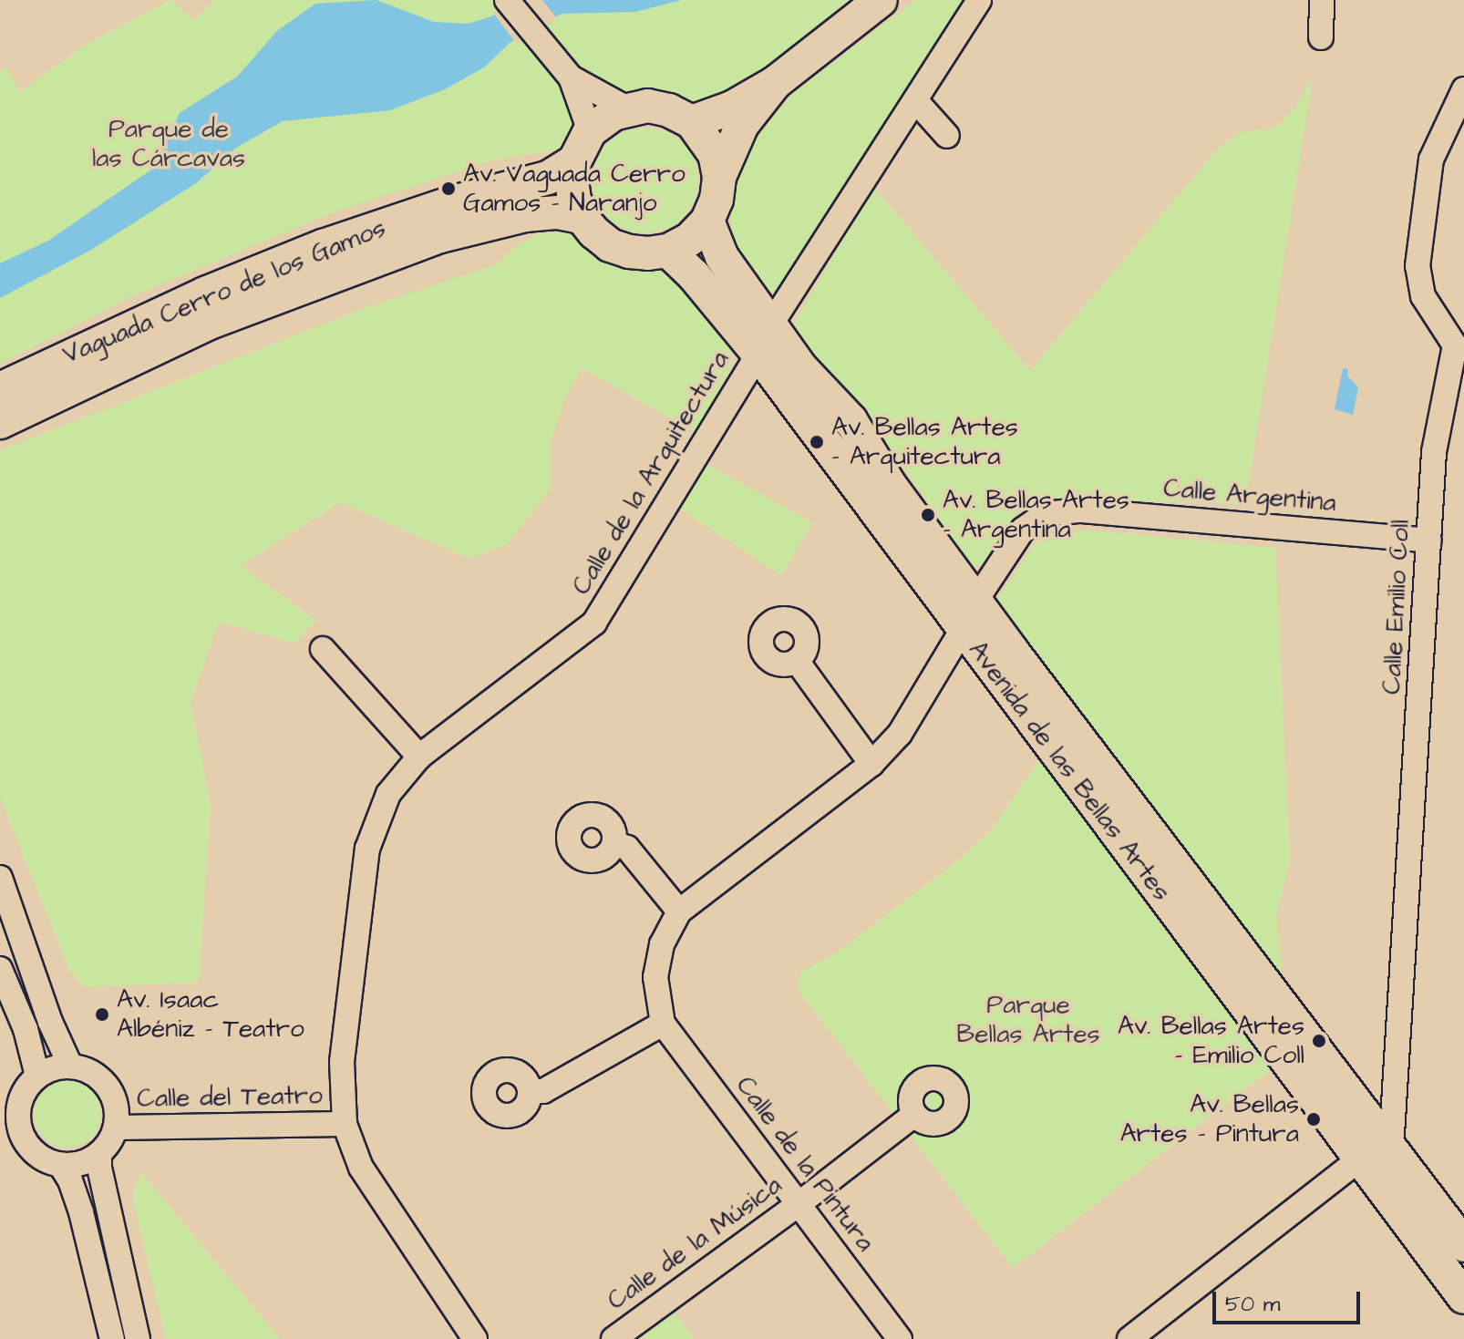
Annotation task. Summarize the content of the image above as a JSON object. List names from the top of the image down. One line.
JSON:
{"streets":{"street":["Vaguada Cerro de los Gamos","Calle de la Arquitectura","Calle Argentina","Calle Emilio Coll","Avenida de las Bellas Artes","Calle del Teatro","Calle de la Pintura","Calle de la Música"]},"crossings":[["Vaguada Cerro de los Gamos","Avenida de las Bellas Artes"],["Calle de la Arquitectura","Avenida de las Bellas Artes"],["Calle de la Arquitectura","Calle del Teatro"],["Calle Argentina","Calle Emilio Coll"],["Calle Argentina","Avenida de las Bellas Artes"],["Calle Argentina","Calle de la Pintura"],["Calle Emilio Coll","Avenida de las Bellas Artes"],["Avenida de las Bellas Artes","Calle de la Pintura"],["Calle de la Pintura","Calle de la Música"]],"parks":["Parque de las Cárcavas","Parque Bellas Artes"],"places":["Av. Vaguada Cerro Gamos - Naranjo","Av. Bellas Artes - Arquitectura","Av. Bellas Artes - Argentina","Av. Isaac Albéniz - Teatro","Av. Bellas Artes - Emilio Coll","Av. Bellas Artes - Pintura"],"scale_bar":"50 m"}
